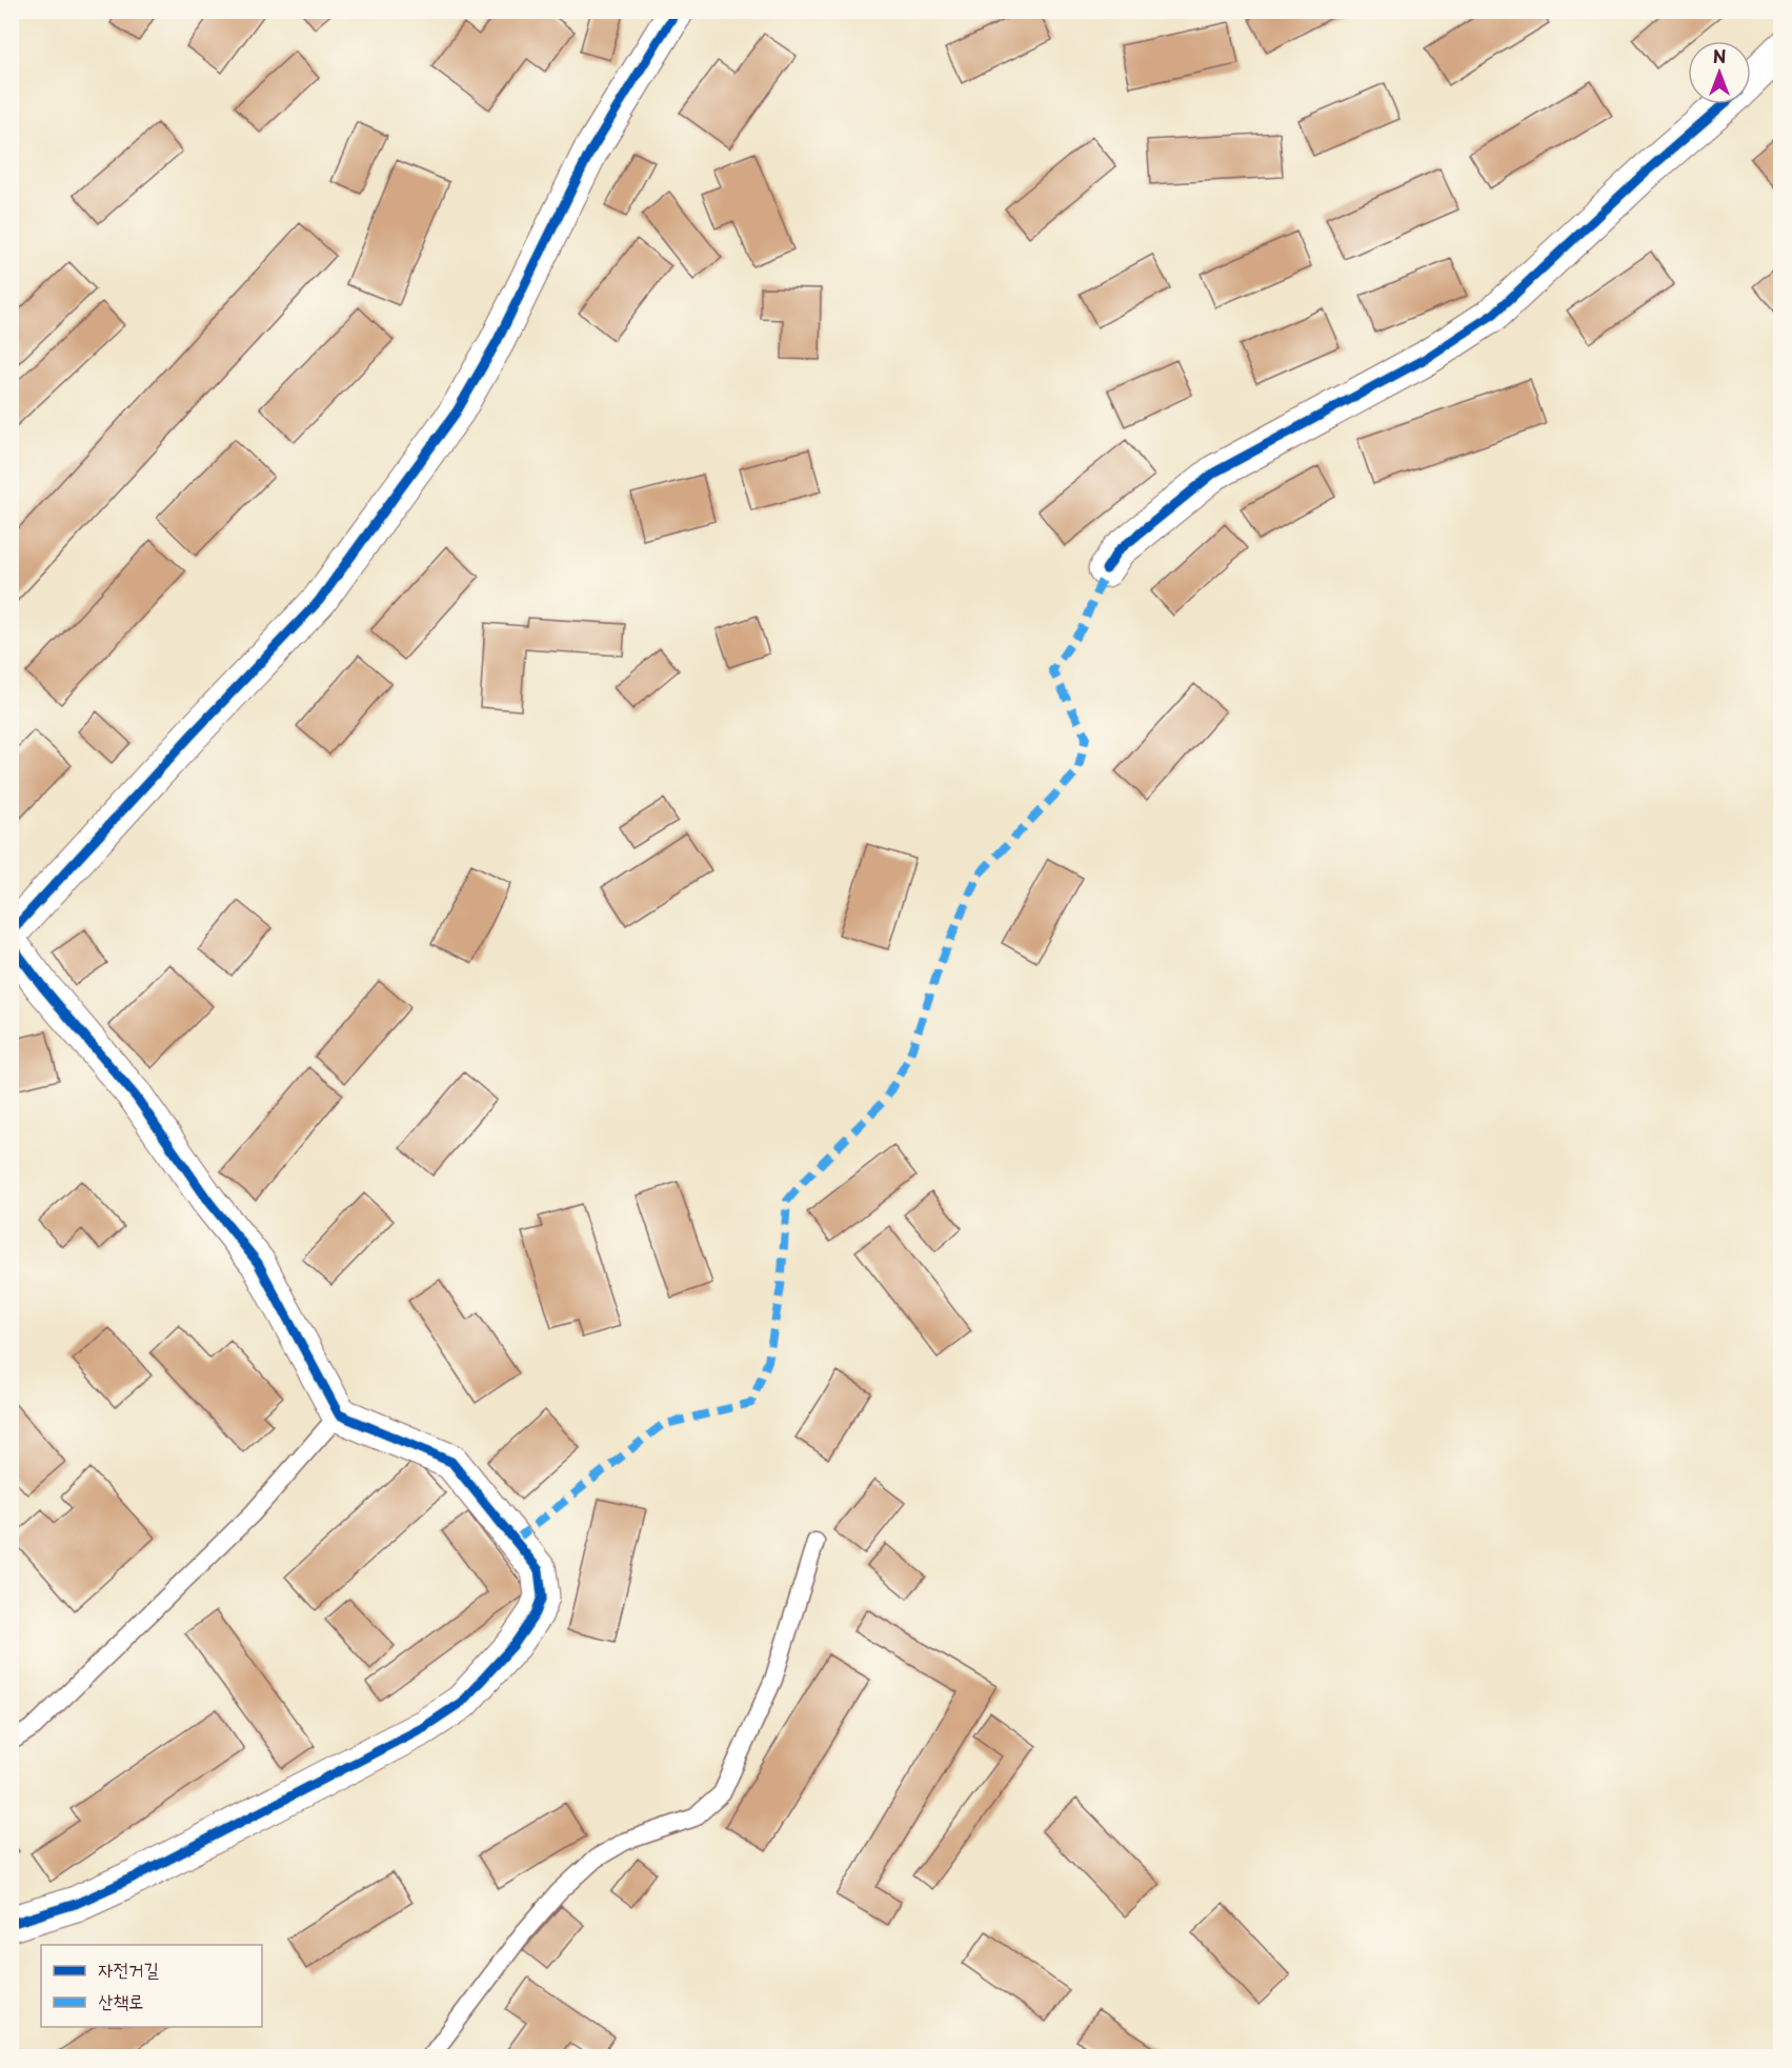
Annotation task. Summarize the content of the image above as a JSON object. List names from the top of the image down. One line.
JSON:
{"legend":["자전거길","산책로"],"north":"top"}
